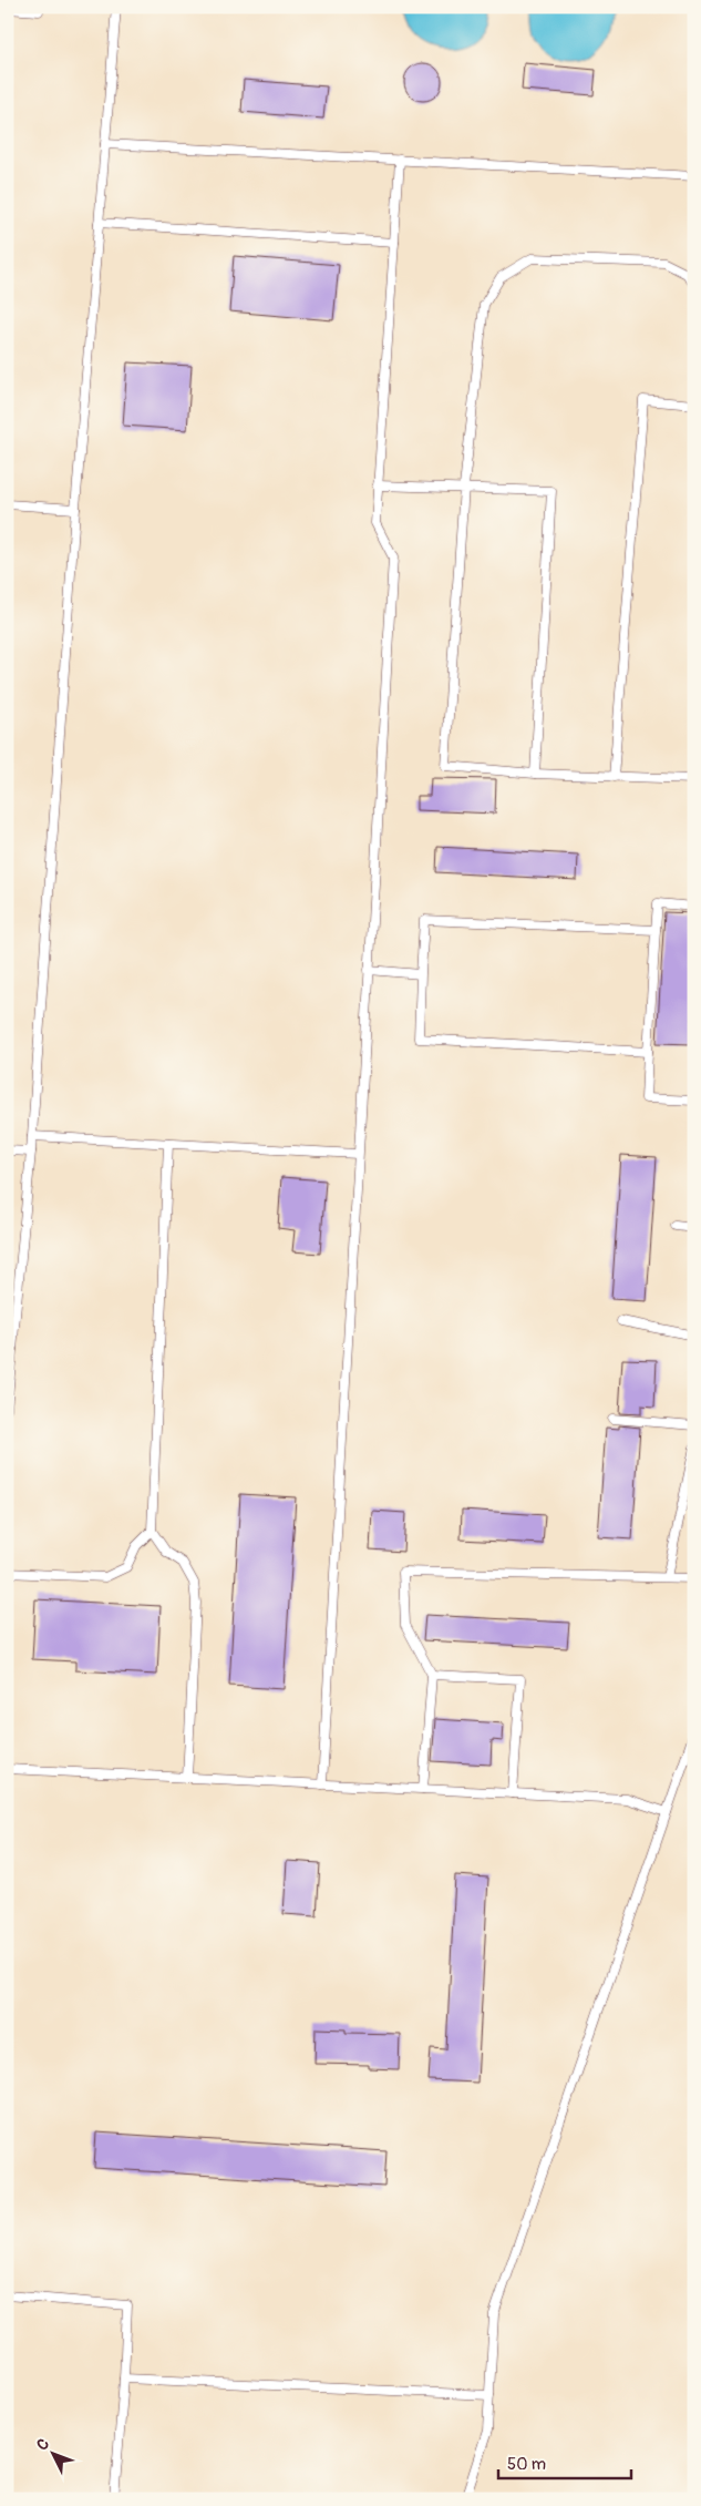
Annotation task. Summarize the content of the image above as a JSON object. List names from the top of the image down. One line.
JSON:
{"scale_bar":"50 m","north":"top left"}
